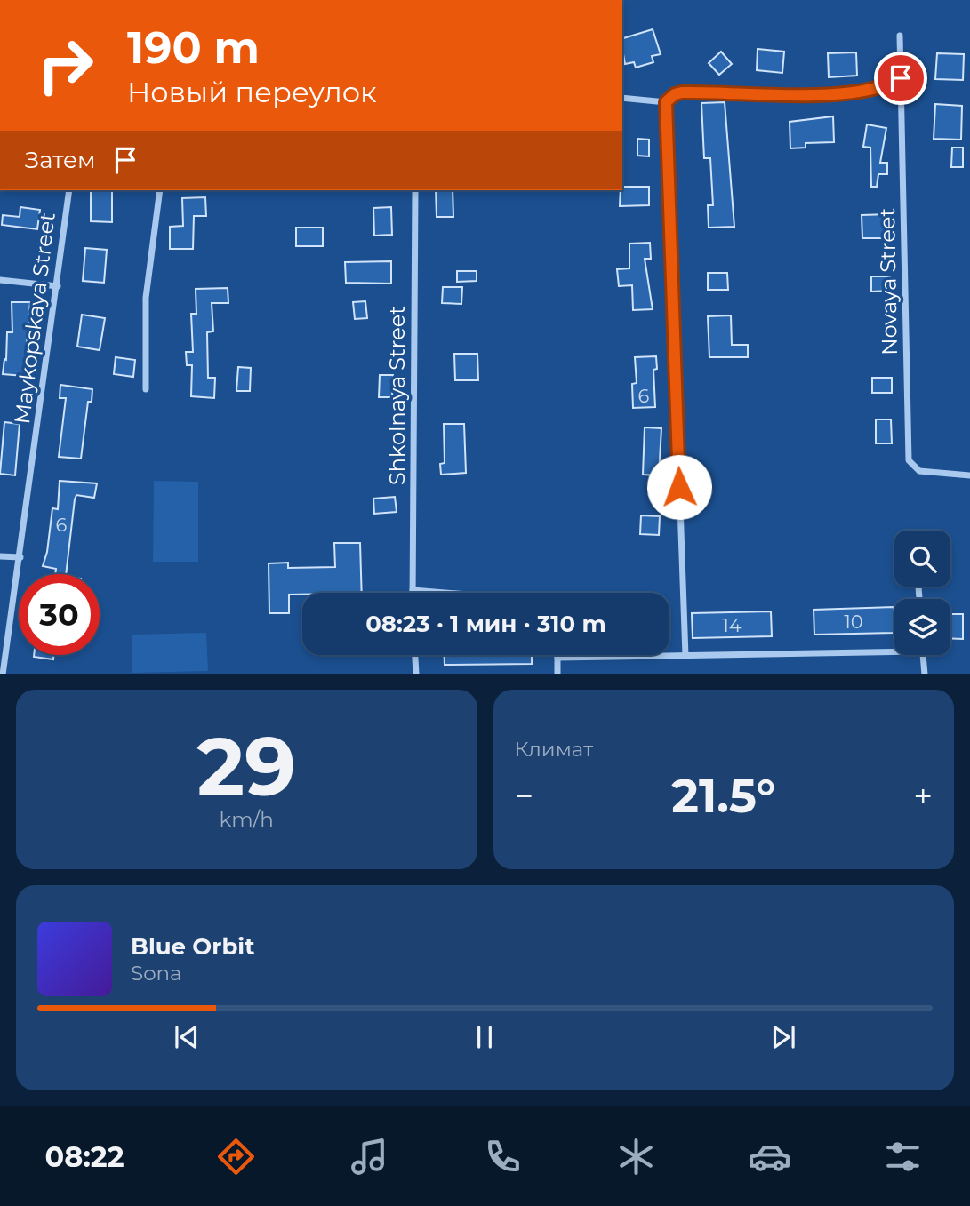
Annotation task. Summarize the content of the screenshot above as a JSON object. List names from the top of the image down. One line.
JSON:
{"streets":{"street":["Novaya Street","Maykopskaya Street","Shkolnaya Street"]},"house_numbers":["6","6","10","14"],"page":{"turn":["190 m","Новый переулок"],"then":"Затем","limit":"30","trip":"08:23 · 1 мин · 310 m","tile":[["29","km/h"],"Климат"],"heat":["−","21.5°","+"],"song":["Blue Orbit","Sona"],"tabs":"08:22"}}
